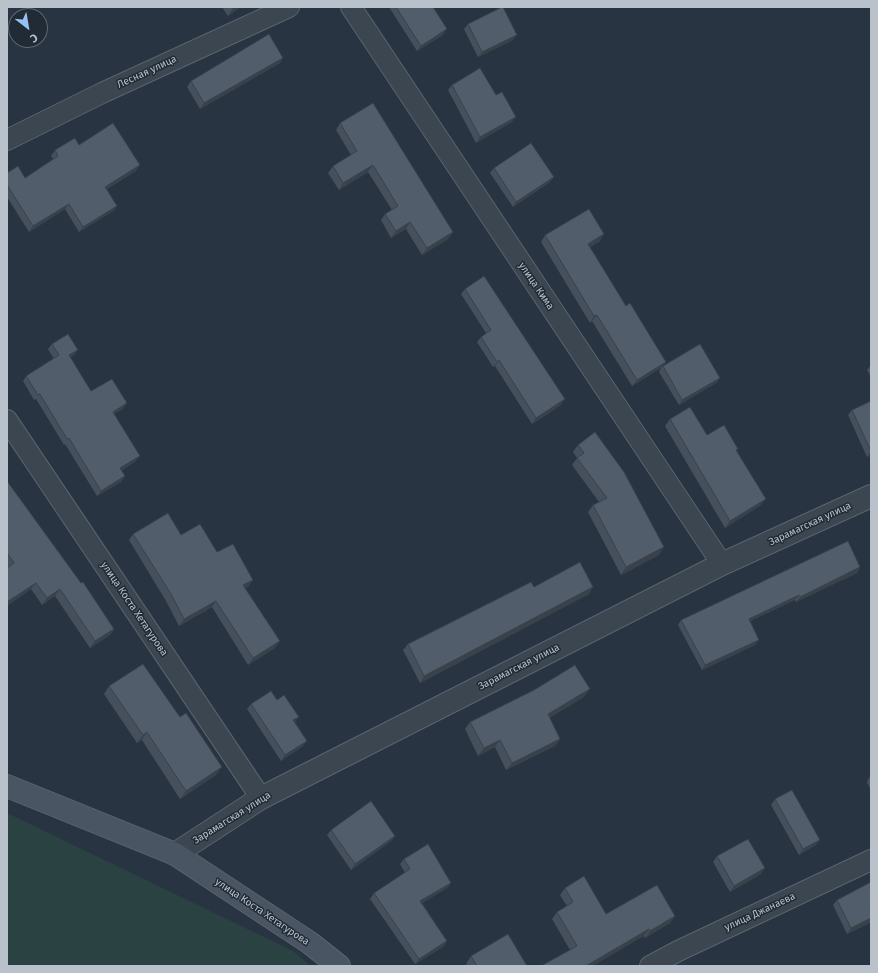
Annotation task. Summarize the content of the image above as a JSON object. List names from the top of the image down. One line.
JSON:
{"streets":{"main road":["улица Коста Хетагурова"],"street":["Лесная улица","улица Кима","Зарамагская улица","улица Джанаева"]},"crossings":[["улица Кима","Зарамагская улица"],["Зарамагская улица","улица Коста Хетагурова"]],"north":"bottom right"}
